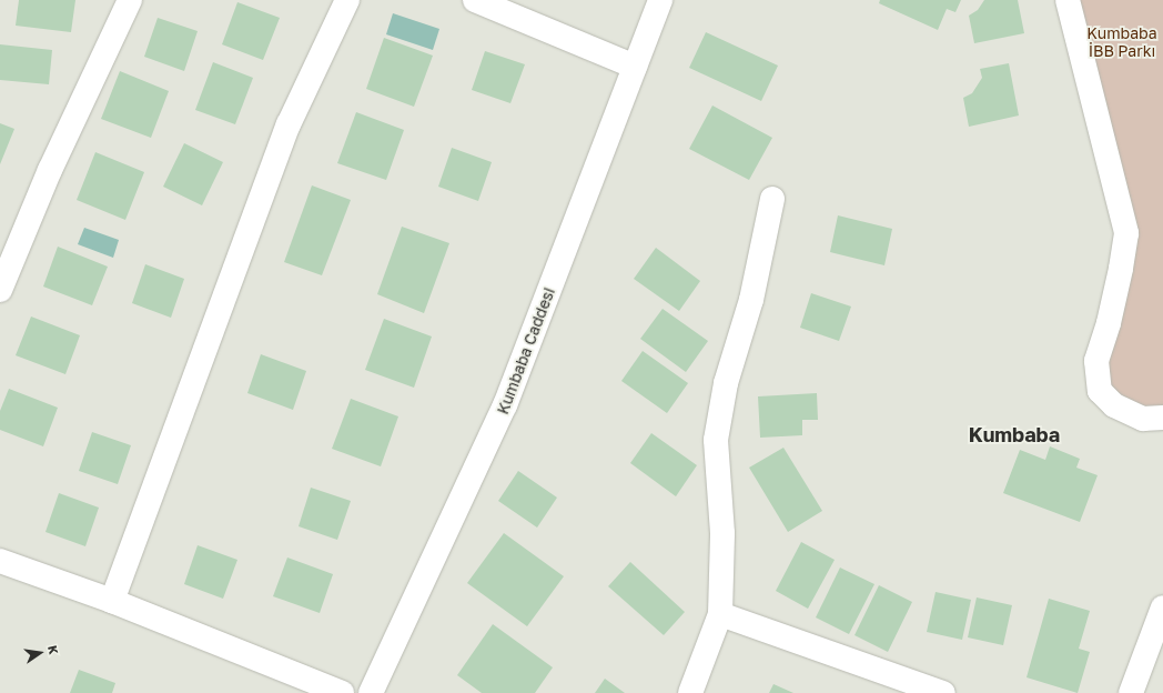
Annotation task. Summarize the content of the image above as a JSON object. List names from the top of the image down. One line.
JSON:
{"streets":{"street":["Kumbaba Caddesi"]},"districts":["Kumbaba"],"parks":["Kumbaba İBB Parkı"],"north":"right"}
